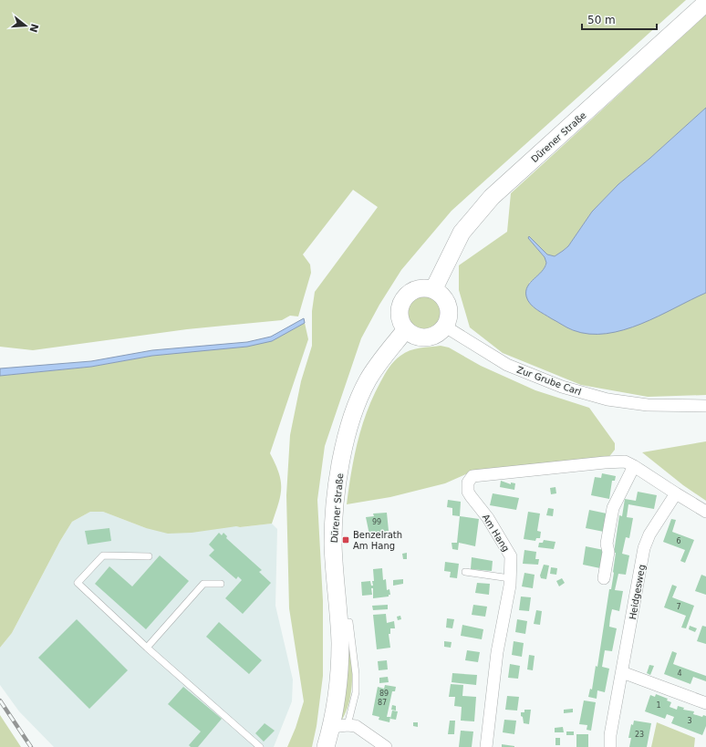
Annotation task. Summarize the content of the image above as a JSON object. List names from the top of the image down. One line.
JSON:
{"streets":{"main road":["Dürener Straße"],"street":["Zur Grube Carl","Am Hang","Heidgesweg"]},"crossings":[["Dürener Straße","Zur Grube Carl"]],"places":{"transit":["Benzelrath Am Hang"]},"house_numbers":["99","6","7","4","89","87","1","3","23"],"scale_bar":"50 m","north":"right"}
